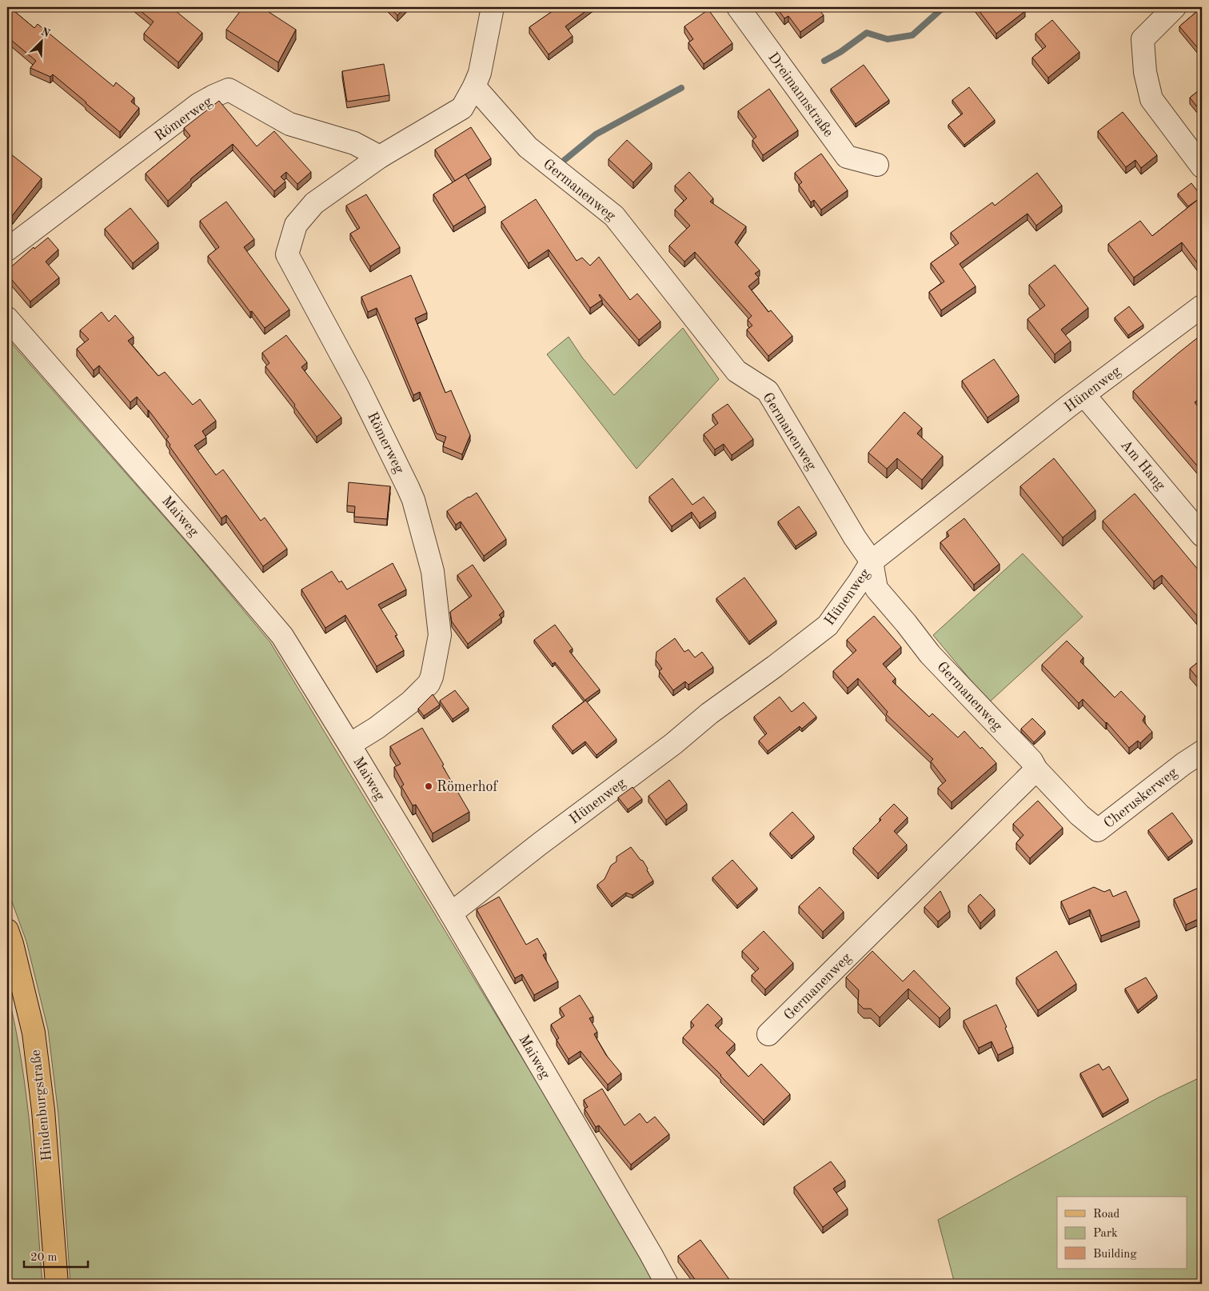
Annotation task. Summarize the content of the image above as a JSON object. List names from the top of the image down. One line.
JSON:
{"streets":{"main road":["Hindenburgstraße"],"street":["Dreimannstraße","Römerweg","Germanenweg","Hünenweg","Am Hang","Maiweg","Cheruskerweg"]},"crossings":[["Römerweg","Germanenweg"],["Römerweg","Maiweg"],["Germanenweg","Hünenweg"],["Germanenweg","Cheruskerweg"],["Hünenweg","Am Hang"],["Hünenweg","Maiweg"]],"places":["Römerhof"],"legend":["Road","Park","Building"],"scale_bar":"20 m","north":"top right"}
